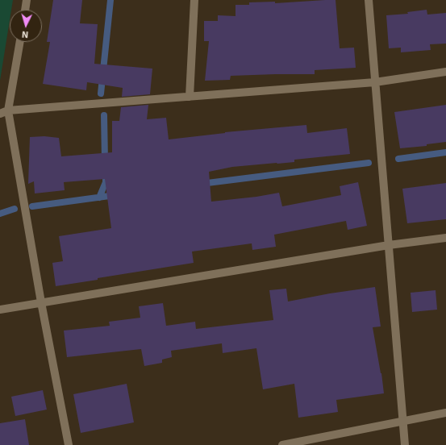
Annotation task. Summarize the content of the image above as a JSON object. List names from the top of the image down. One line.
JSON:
{"north":"bottom"}
